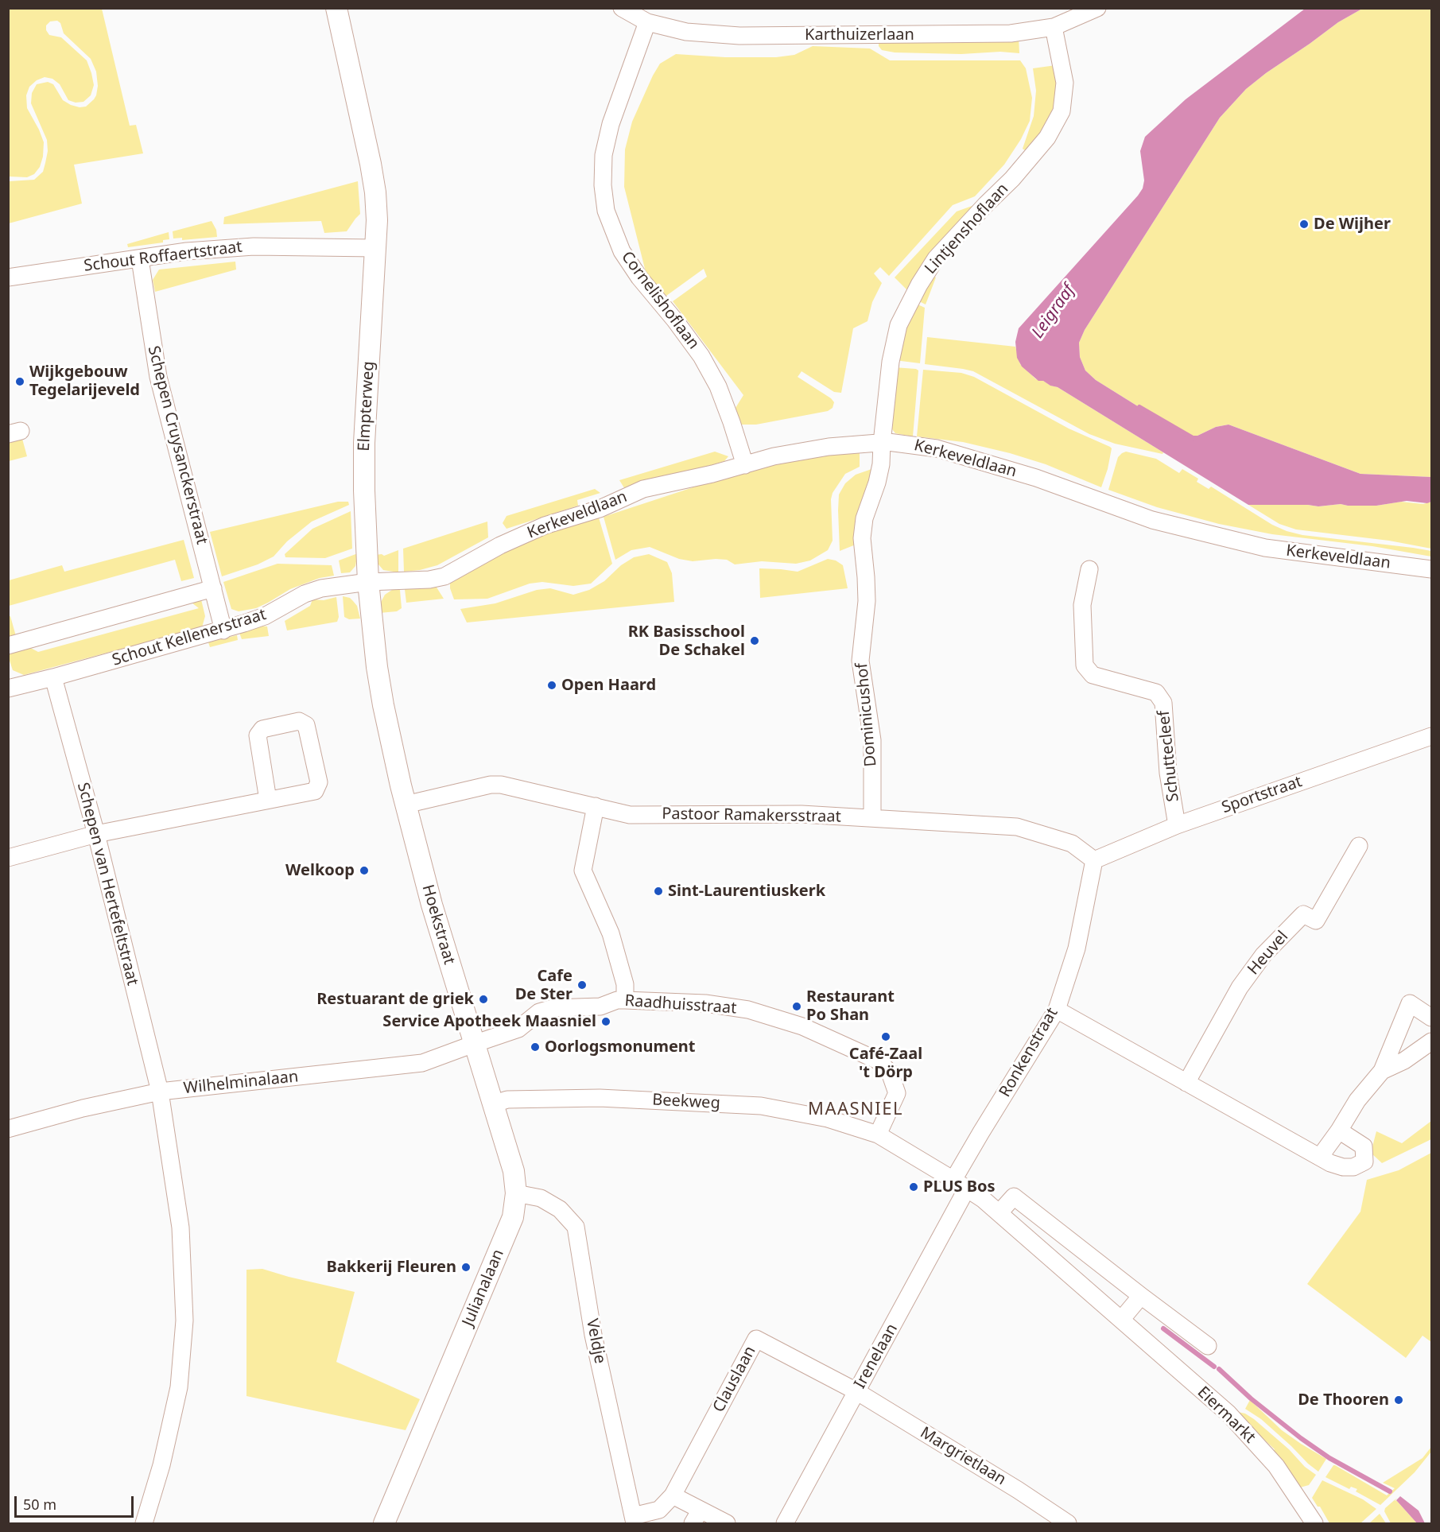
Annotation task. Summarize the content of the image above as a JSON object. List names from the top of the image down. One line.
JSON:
{"streets":{"street":["Karthuizerlaan","Lintjenshoflaan","Schout Roffaertstraat","Cornelishoflaan","Elmpterweg","Schepen Cruysanckerstraat","Kerkeveldlaan","Schout Kellenerstraat","Dominicushof","Schuttecleef","Sportstraat","Pastoor Ramakersstraat","Schepen van Hertefeltstraat","Hoekstraat","Heuvel","Raadhuisstraat","Ronkenstraat","Wilhelminalaan","Beekweg","Julianalaan","Veldje","Irenelaan","Clauslaan","Eiermarkt","Margrietlaan"]},"crossings":[["Karthuizerlaan","Lintjenshoflaan"],["Karthuizerlaan","Cornelishoflaan"],["Lintjenshoflaan","Kerkeveldlaan"],["Lintjenshoflaan","Dominicushof"],["Schout Roffaertstraat","Elmpterweg"],["Schout Roffaertstraat","Schepen Cruysanckerstraat"],["Cornelishoflaan","Kerkeveldlaan"],["Elmpterweg","Kerkeveldlaan"],["Elmpterweg","Schout Kellenerstraat"],["Elmpterweg","Pastoor Ramakersstraat"],["Elmpterweg","Hoekstraat"],["Schepen Cruysanckerstraat","Schout Kellenerstraat"],["Kerkeveldlaan","Schout Kellenerstraat"],["Kerkeveldlaan","Dominicushof"],["Schout Kellenerstraat","Schepen van Hertefeltstraat"],["Dominicushof","Pastoor Ramakersstraat"],["Schuttecleef","Sportstraat"],["Sportstraat","Pastoor Ramakersstraat"],["Sportstraat","Ronkenstraat"],["Pastoor Ramakersstraat","Hoekstraat"],["Pastoor Ramakersstraat","Ronkenstraat"],["Schepen van Hertefeltstraat","Wilhelminalaan"],["Hoekstraat","Raadhuisstraat"],["Hoekstraat","Wilhelminalaan"],["Hoekstraat","Julianalaan"],["Raadhuisstraat","Wilhelminalaan"],["Raadhuisstraat","Beekweg"],["Raadhuisstraat","Julianalaan"],["Ronkenstraat","Beekweg"],["Ronkenstraat","Irenelaan"],["Ronkenstraat","Eiermarkt"],["Wilhelminalaan","Julianalaan"],["Beekweg","Julianalaan"],["Beekweg","Irenelaan"],["Beekweg","Eiermarkt"],["Julianalaan","Veldje"],["Veldje","Clauslaan"],["Irenelaan","Clauslaan"],["Irenelaan","Eiermarkt"],["Irenelaan","Margrietlaan"],["Clauslaan","Margrietlaan"]],"districts":["MAASNIEL"],"water":["Leigraaf"],"places":["De Wijher","Wijkgebouw Tegelarijeveld","RK Basisschool De Schakel","Open Haard","Welkoop","Sint-Laurentiuskerk","Cafe De Ster","Restuarant de griek","Restaurant Po Shan","Service Apotheek Maasniel","Café-Zaal 't Dörp","Oorlogsmonument","PLUS Bos","Bakkerij Fleuren","De Thooren"],"scale_bar":"50 m"}
